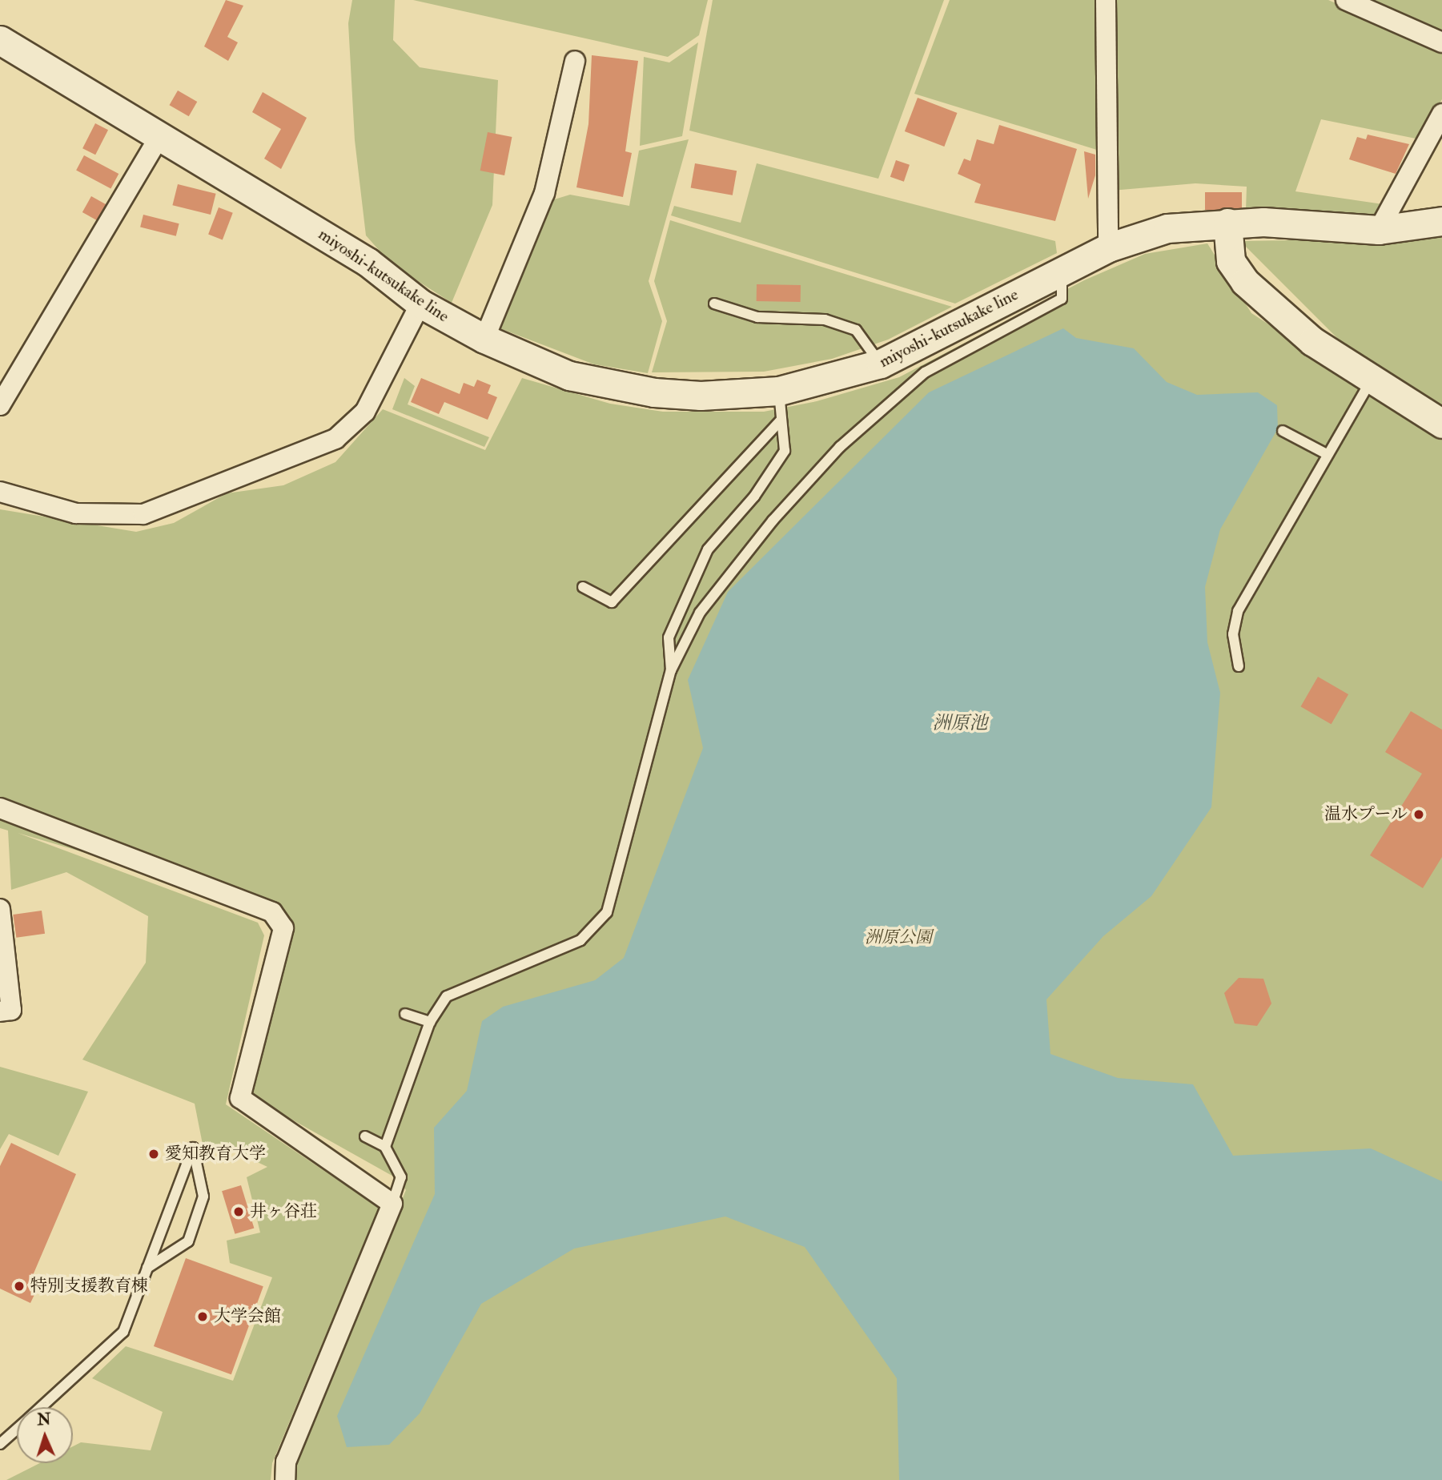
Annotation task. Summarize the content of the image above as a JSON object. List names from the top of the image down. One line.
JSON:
{"streets":{"main road":["miyoshi-kutsukake line"]},"water":["洲原池"],"parks":["洲原公園"],"places":["温水プール","愛知教育大学","井ヶ谷荘","特別支援教育棟","大学会館"],"north":"top"}
